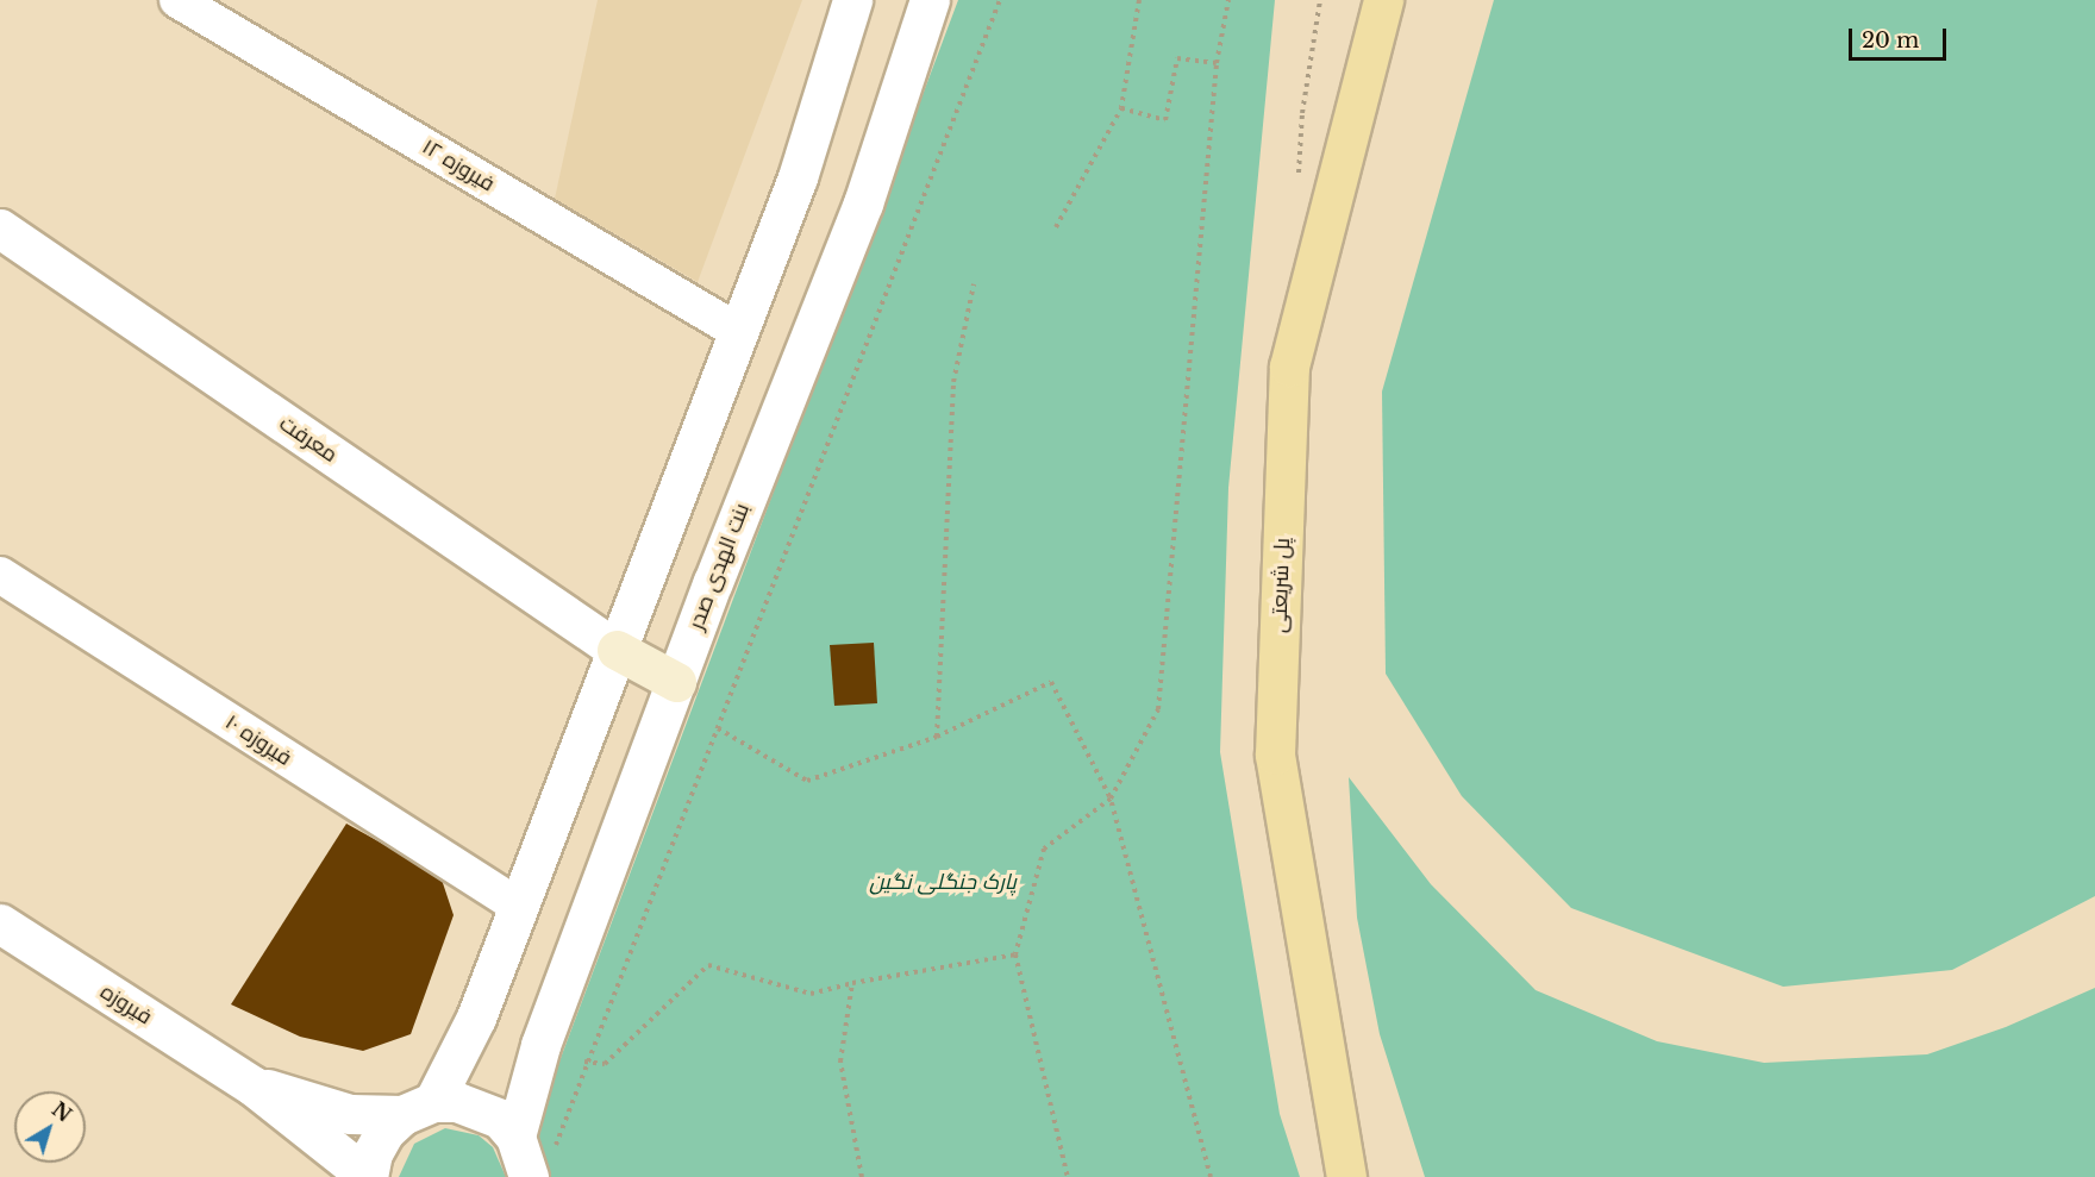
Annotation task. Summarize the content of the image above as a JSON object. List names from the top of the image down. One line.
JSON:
{"streets":{"main road":["پل شریعتی"],"street":["فیروزه ۱۲","معرفت","بنت الهدی صدر","فیروزه ۱۰","فیروزه"]},"parks":["پارک جنگلی نگین"],"scale_bar":"20 m","north":"top right"}
